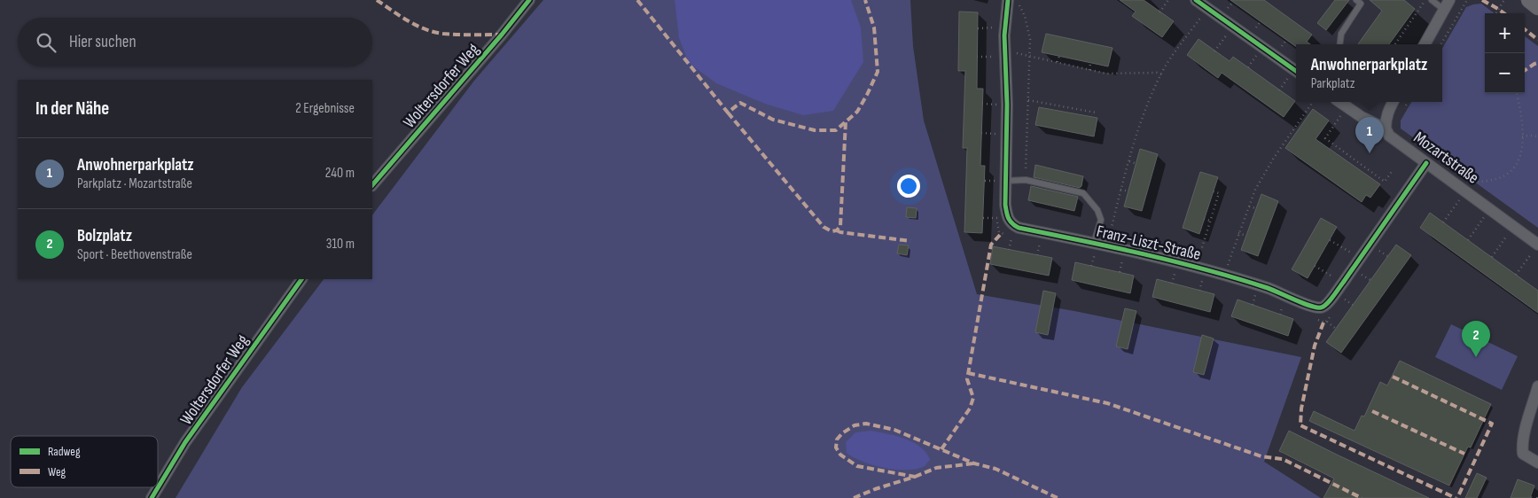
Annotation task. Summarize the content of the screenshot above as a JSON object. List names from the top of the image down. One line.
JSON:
{"streets":{"street":["Woltersdorfer Weg","Mozartstraße","Franz-Liszt-Straße"]},"crossings":[["Mozartstraße","Franz-Liszt-Straße"]],"legend":["Radweg","Weg"],"page":{"map_buttons":["+","−"],"search":"Hier suchen","popup":["Anwohnerparkplatz","Parkplatz"],"heading":["In der Nähe","2 Ergebnisse"],"pins":["1","2"],"list":[{"mark":"1","name":"Anwohnerparkplatz","note":"Parkplatz · Mozartstraße","value":"240 m"},{"mark":"2","name":"Bolzplatz","note":"Sport · Beethovenstraße","value":"310 m"}]}}
